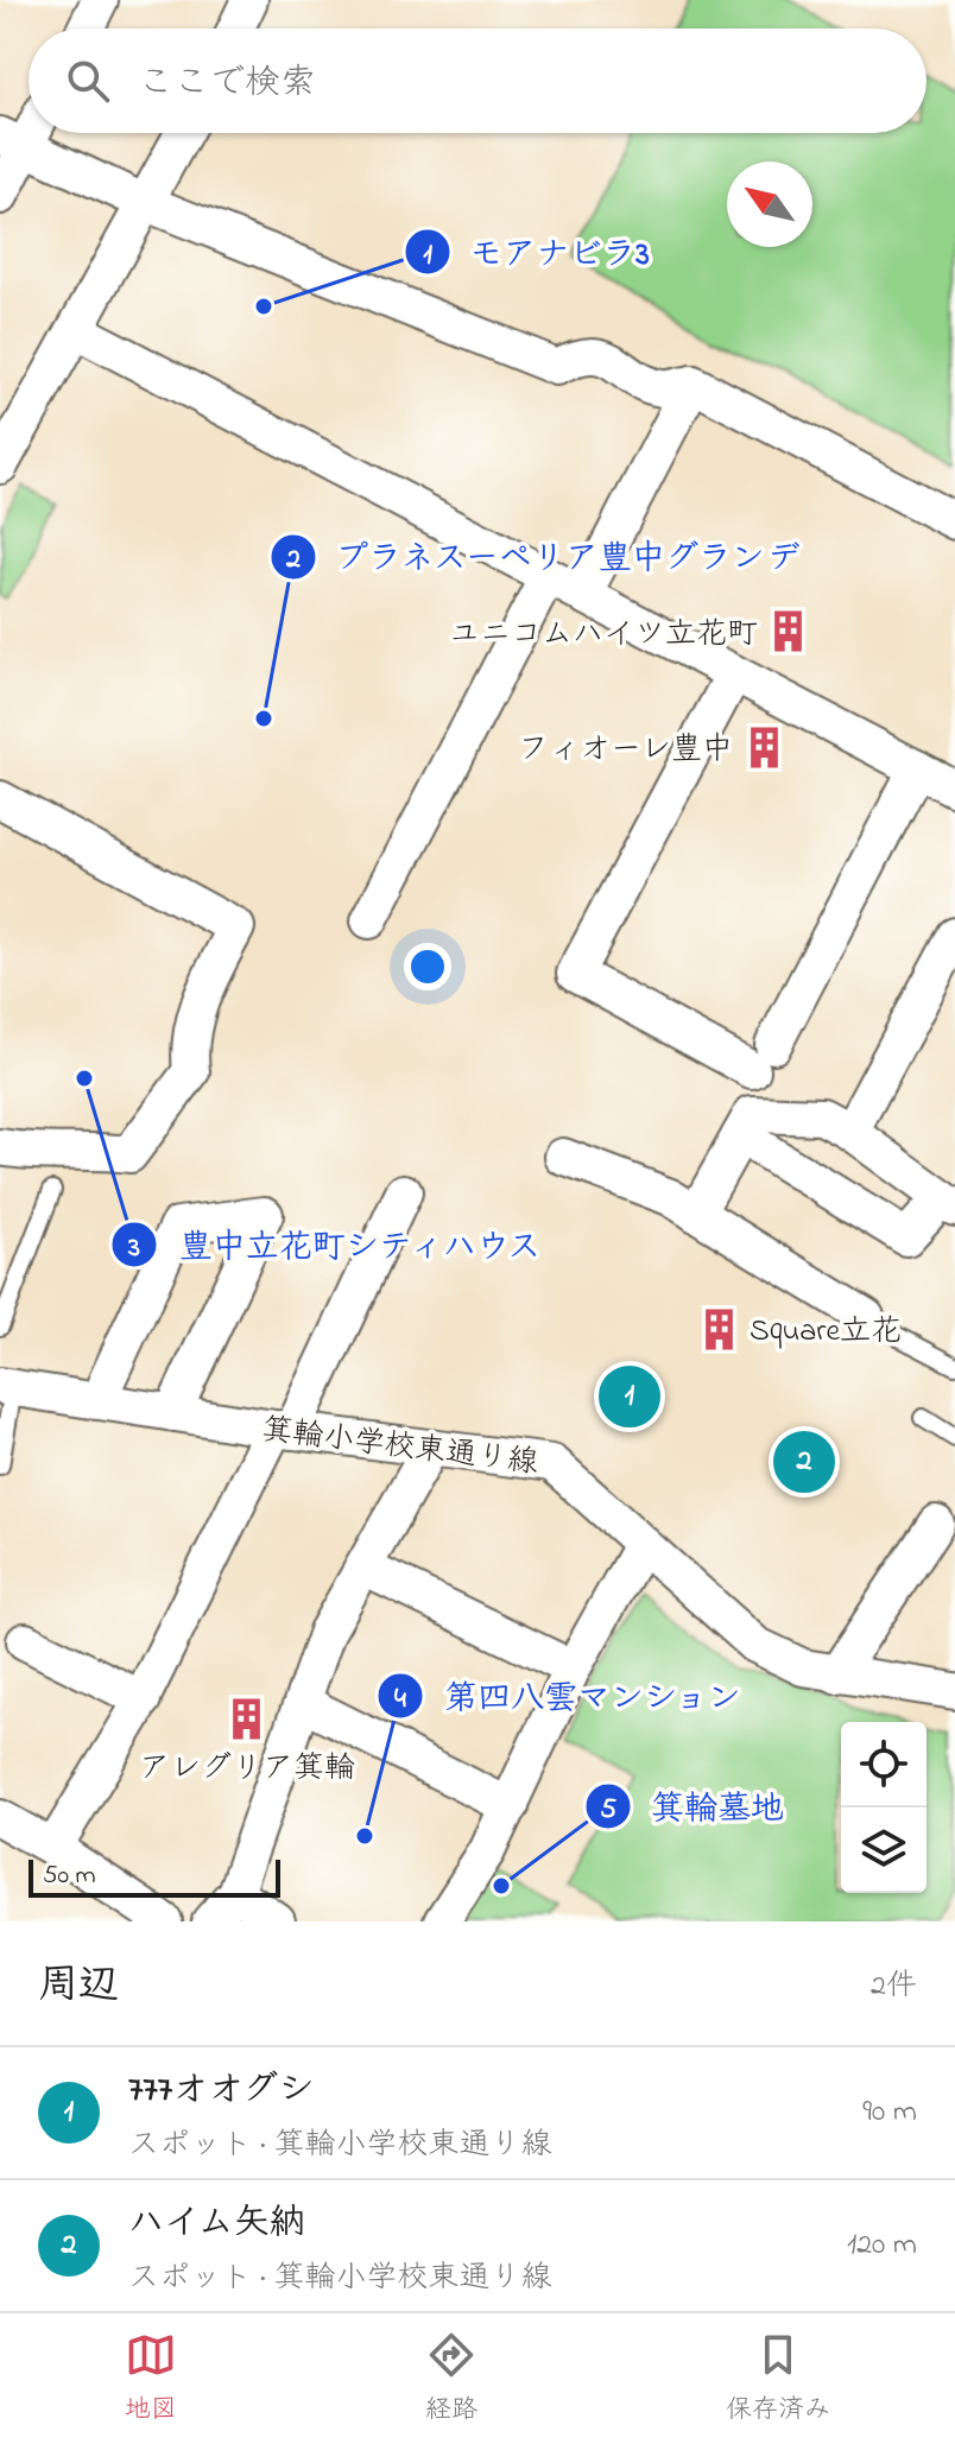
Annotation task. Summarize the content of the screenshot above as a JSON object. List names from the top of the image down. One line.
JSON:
{"streets":{"street":["箕輪小学校東通り線"]},"places":{"other":["モアナビラ3","プラネスーペリア豊中グランデ","豊中立花町シティハウス","第四八雲マンション","箕輪墓地"],"building":["ユニコムハイツ立花町","フィオーレ豊中","Square立花","アレグリア箕輪"]},"scale_bar":"50 m","north":"top left","page":{"search":"ここで検索","pins":["1","2"],"scale":"50 m","heading":["周辺","2件"],"list":[{"mark":"1","name":"777オオグシ","note":"スポット · 箕輪小学校東通り線","value":"90 m"},{"mark":"2","name":"ハイム矢納","note":"スポット · 箕輪小学校東通り線","value":"120 m"}],"nav":["地図","経路","保存済み"]}}
